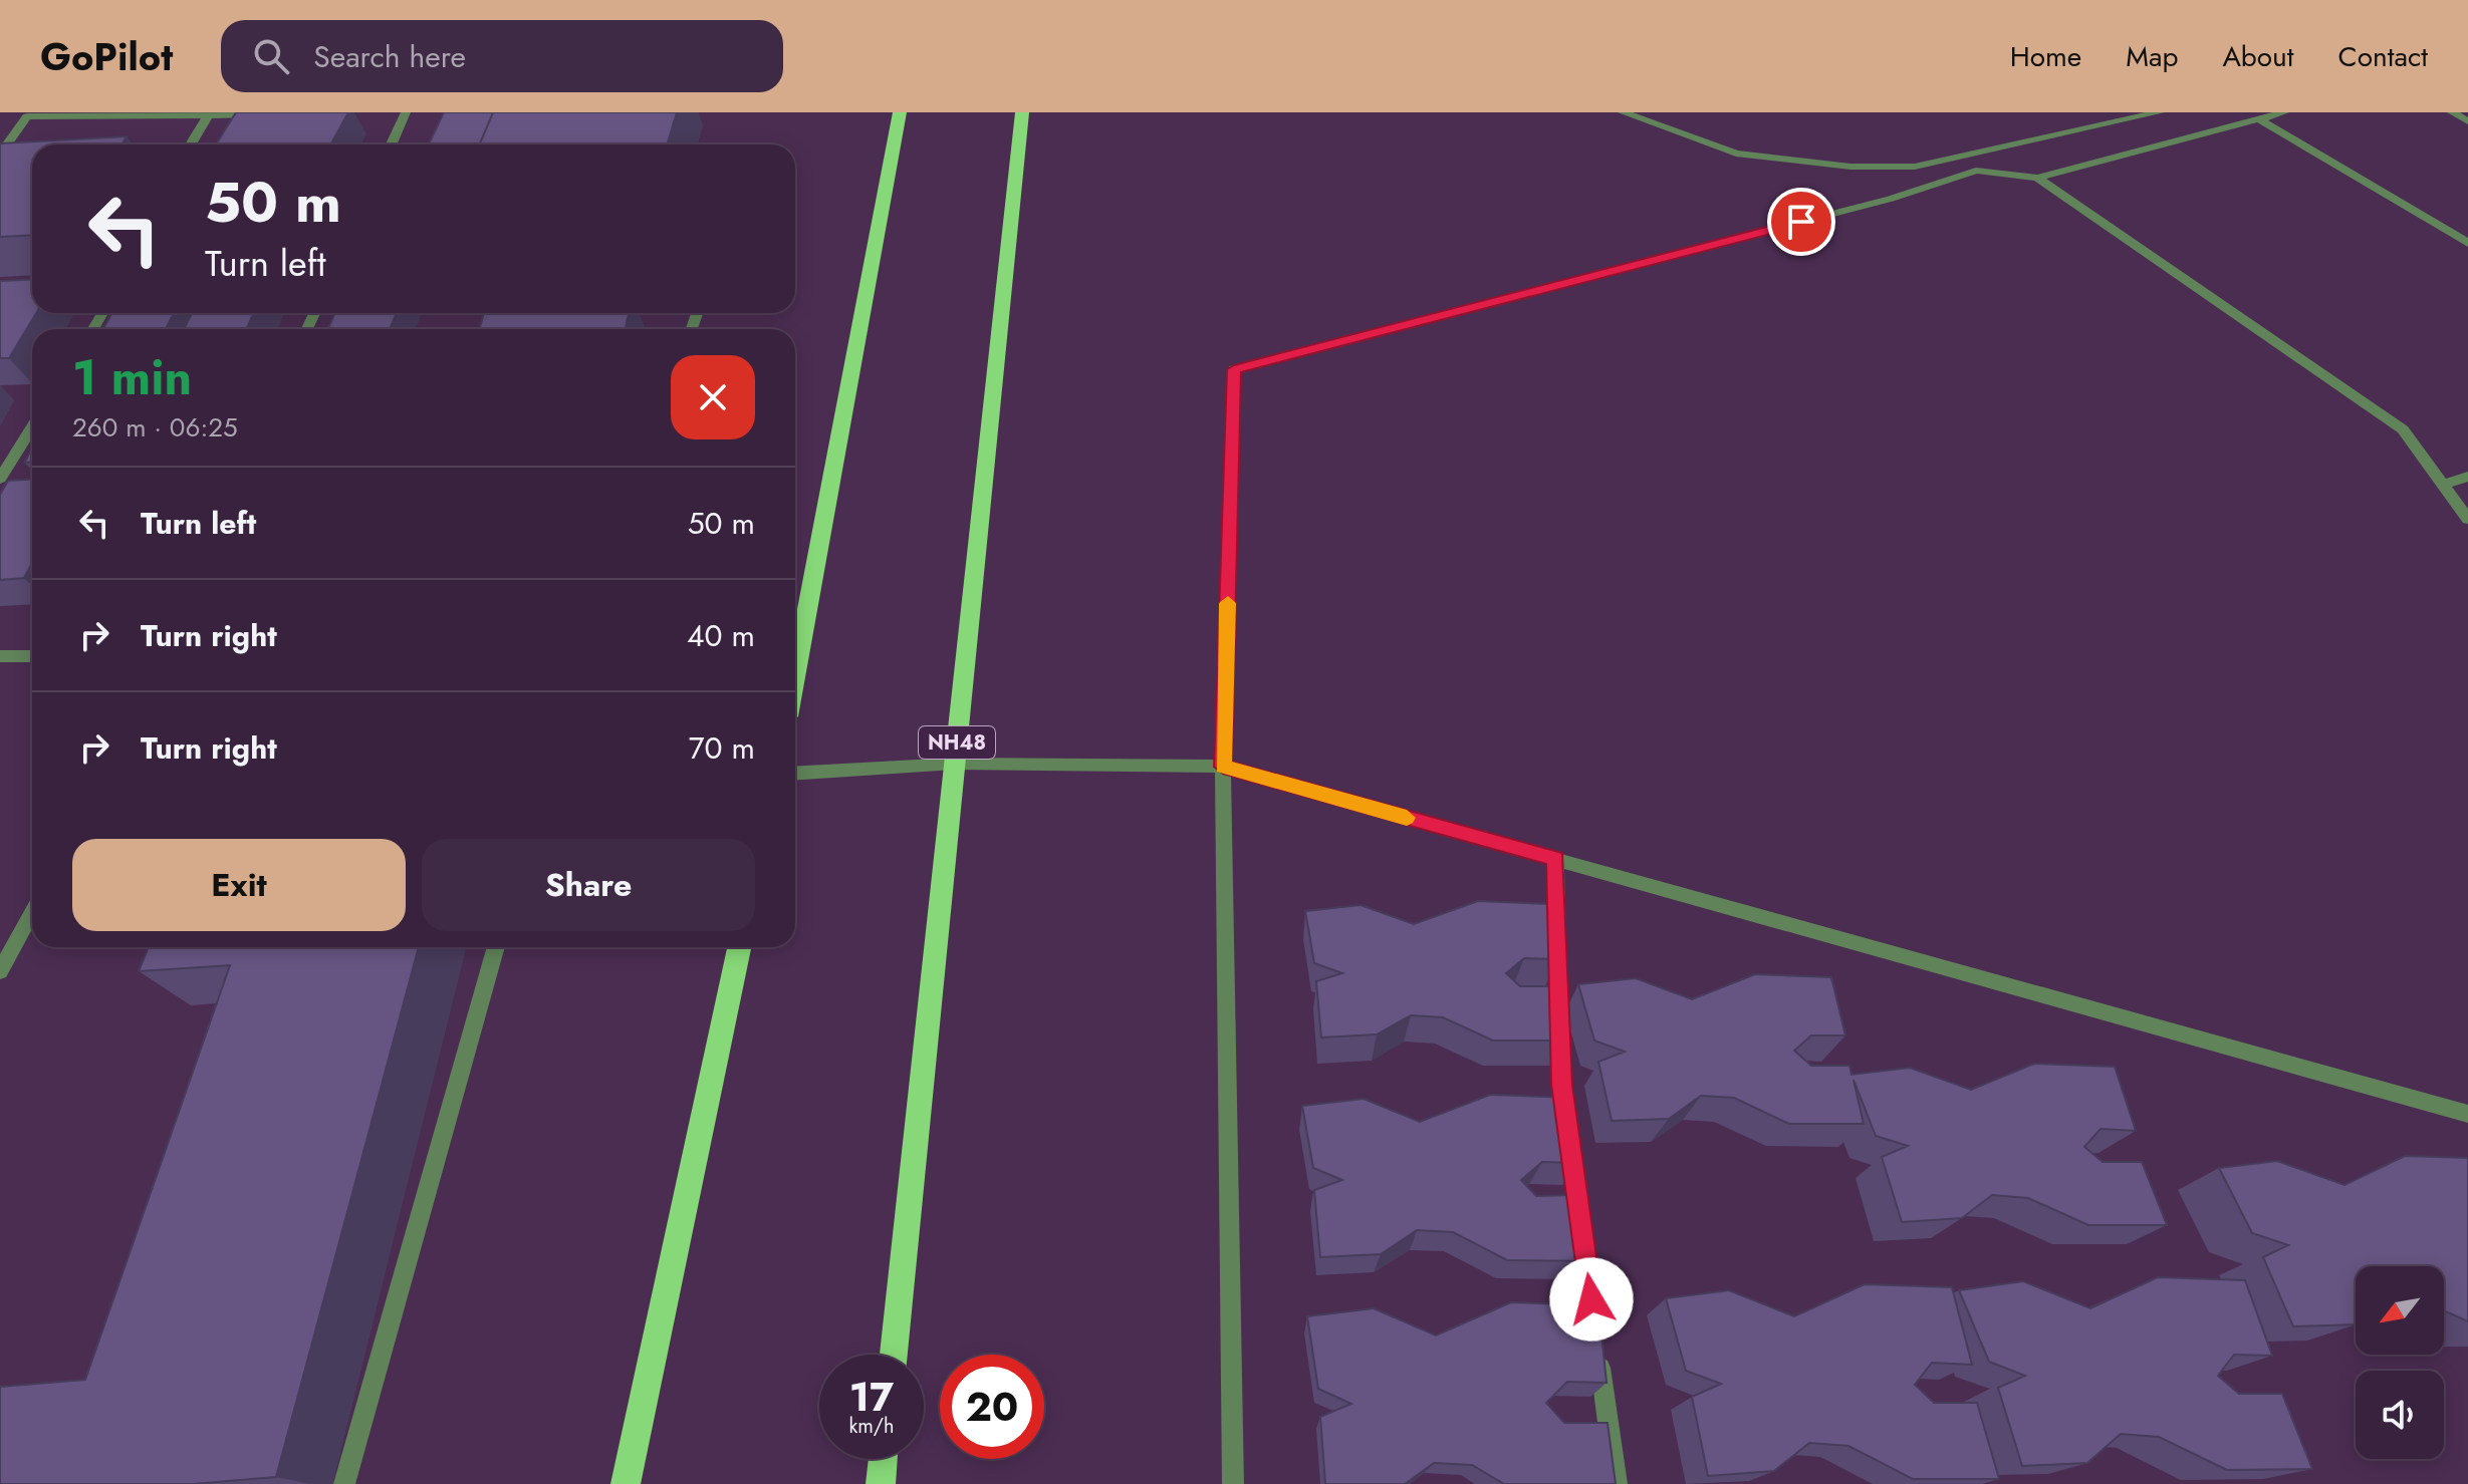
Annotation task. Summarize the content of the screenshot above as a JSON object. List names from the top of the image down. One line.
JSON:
{"streets":{"highway":["NH48"]},"north":"bottom left","page":{"header":"GoPilot","search":"Search here","nav":["Home","Map","About","Contact"],"turn":["50 m","Turn left"],"heading":["1 min","260 m · 06:25"],"list":[{"name":"Turn left","value":"50 m"},{"name":"Turn right","value":"40 m"},{"name":"Turn right","value":"70 m"}],"buttons":["Exit","Share"],"speed":"17 km/h","limit":"20"}}
